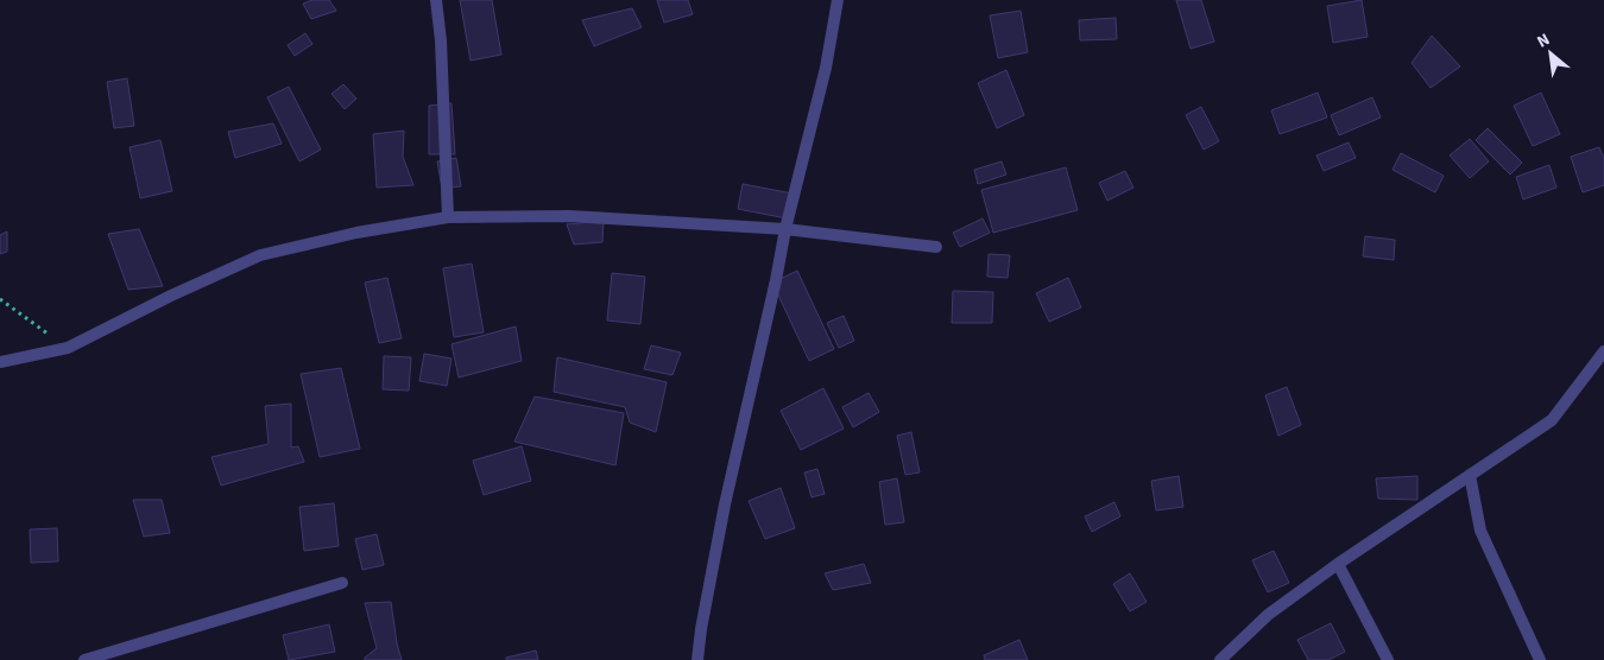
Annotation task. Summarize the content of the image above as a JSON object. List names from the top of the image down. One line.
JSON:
{"north":"top left"}
